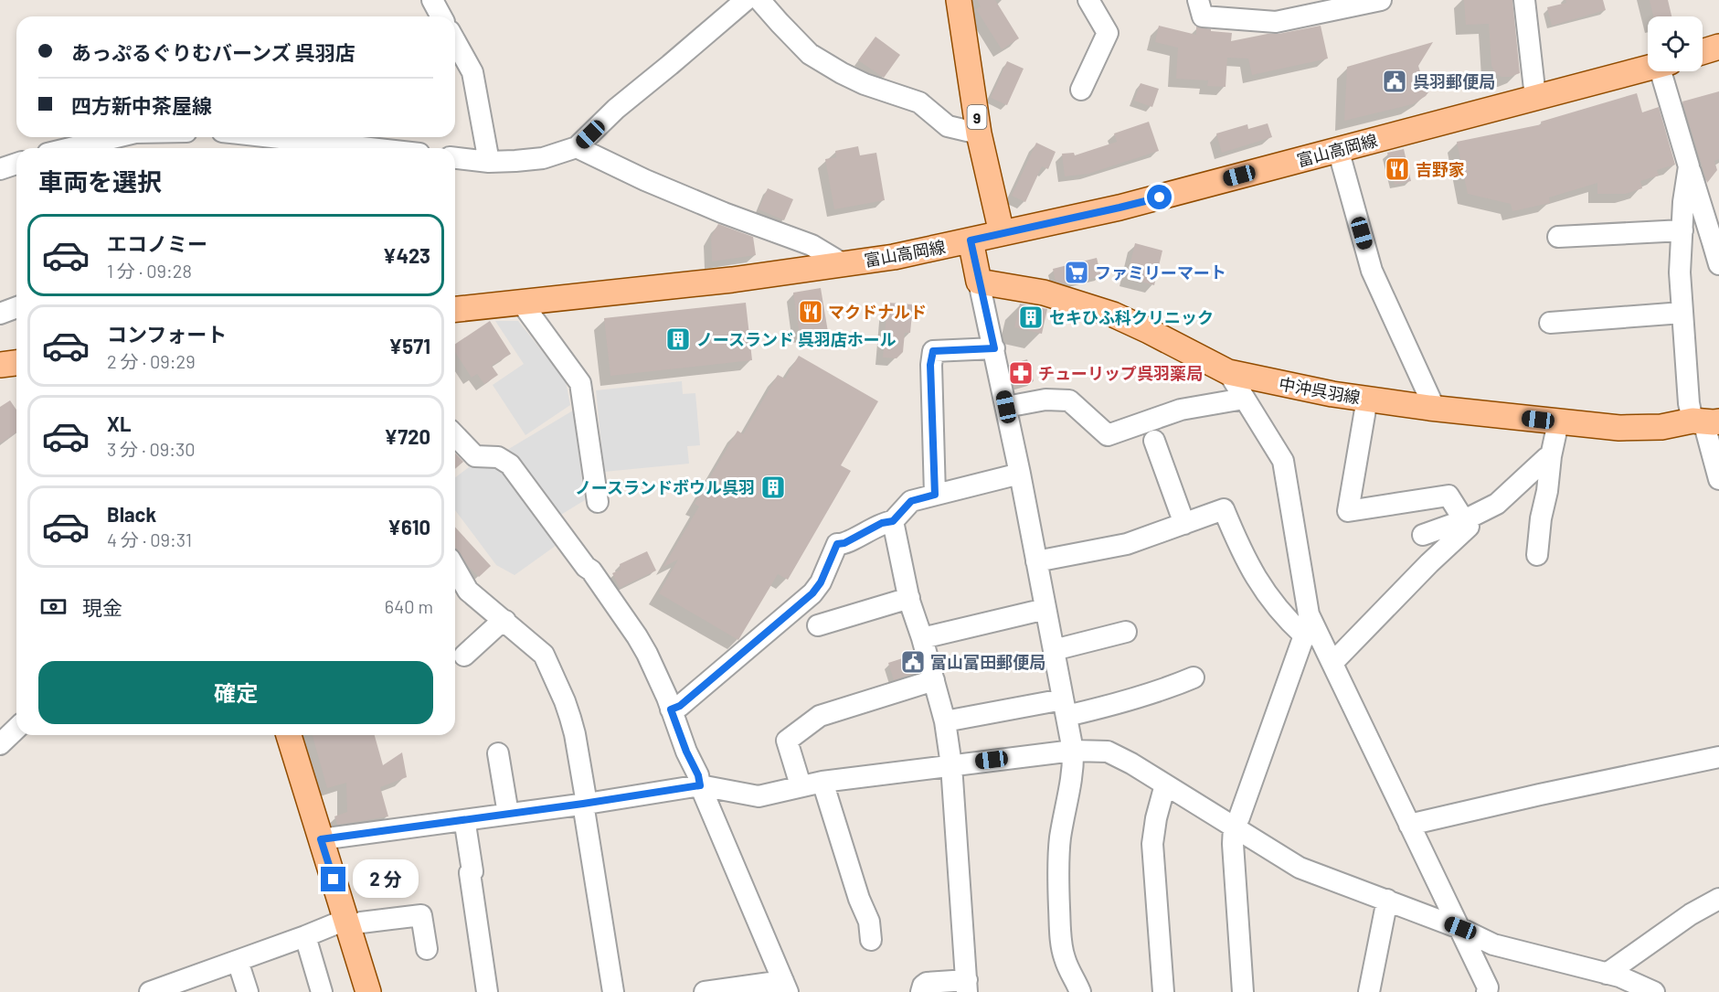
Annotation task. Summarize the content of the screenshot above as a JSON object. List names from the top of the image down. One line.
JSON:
{"streets":{"main road":["9","富山高岡線","中沖呉羽線"]},"crossings":[["9","富山高岡線"]],"places":{"public building":["呉羽郵便局","富山富田郵便局"],"restaurant":["吉野家","マクドナルド"],"supermarket":["ファミリーマート"],"building":["セキひふ科クリニック","ノースランド 呉羽店ホール","ノースランドボウル呉羽"],"pharmacy":["チューリップ呉羽薬局"]},"page":{"banner":["あっぷるぐりむバーンズ 呉羽店","四方新中茶屋線"],"heading":"車両を選択","list":[{"name":"エコノミー","note":"1 分 · 09:28","value":"¥423"},{"name":"コンフォート","note":"2 分 · 09:29","value":"¥571"},{"name":"XL","note":"3 分 · 09:30","value":"¥720"},{"name":"Black","note":"4 分 · 09:31","value":"¥610"}],"pay":["現金","640 m"],"buttons":"確定","bubble":"2 分"}}
